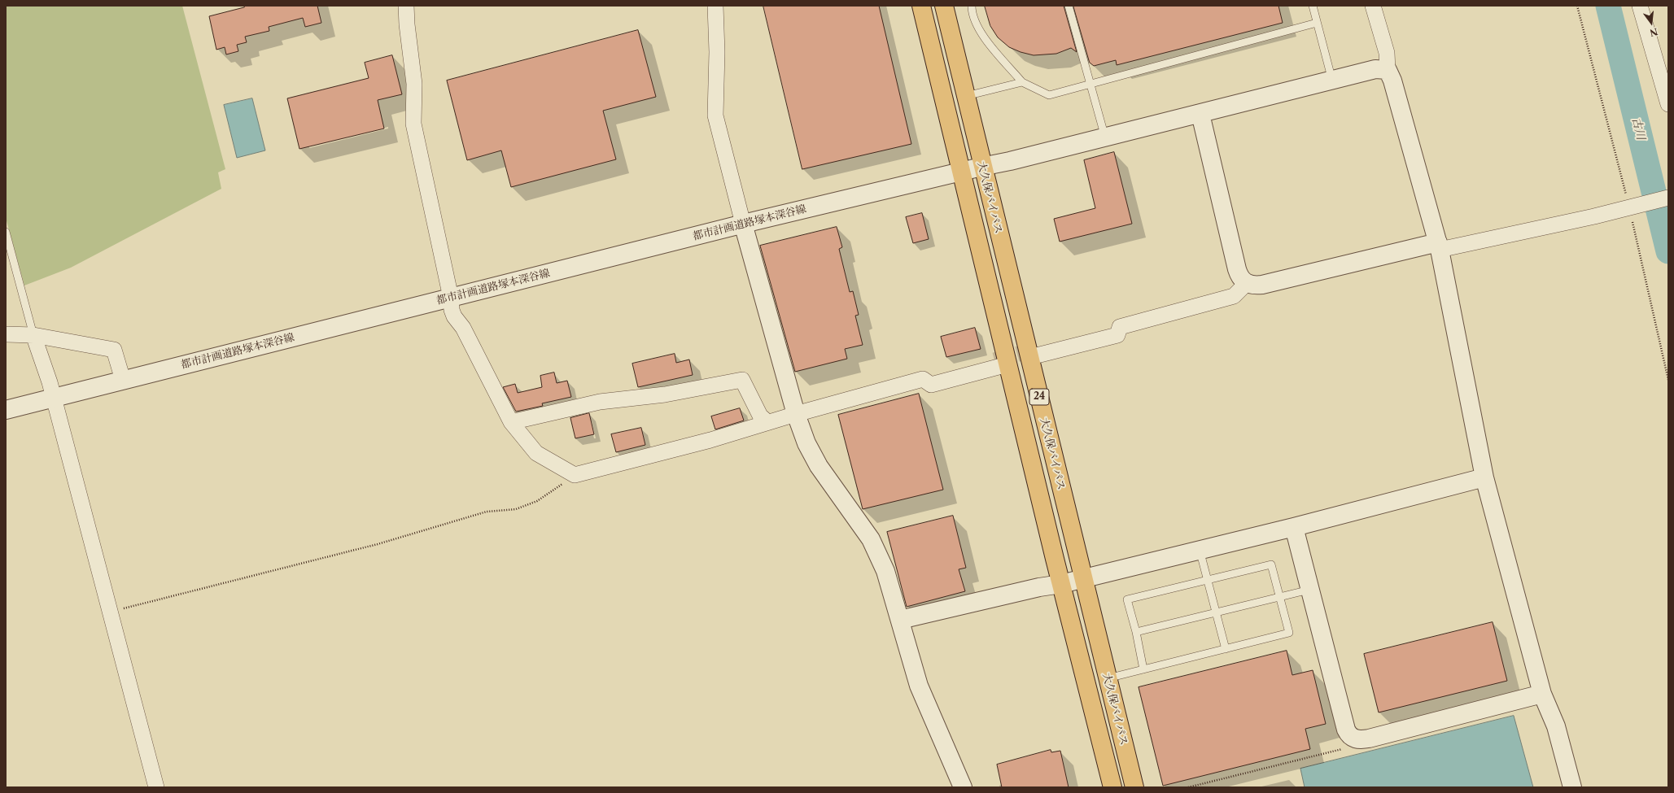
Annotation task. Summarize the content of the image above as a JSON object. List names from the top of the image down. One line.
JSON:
{"streets":{"highway":["大久保バイパス","24"],"street":["都市計画道路塚本深谷線"]},"crossings":[["大久保バイパス","都市計画道路塚本深谷線"]],"water":["古川"],"north":"bottom"}
